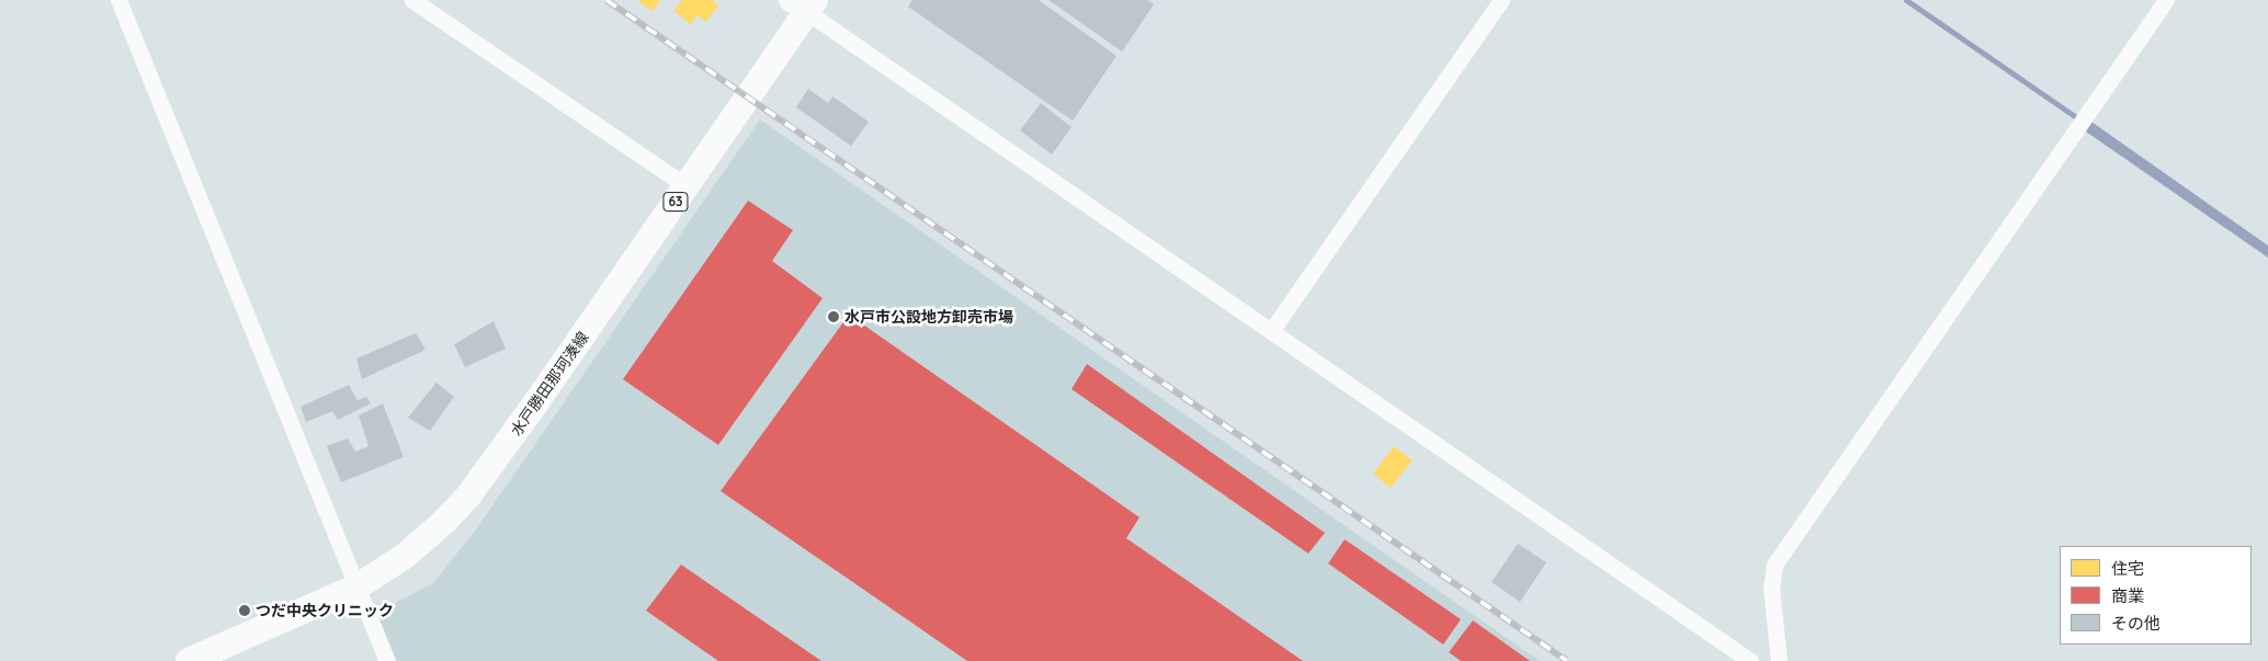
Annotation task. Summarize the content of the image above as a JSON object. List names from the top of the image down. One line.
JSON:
{"streets":{"main road":["63","水戸勝田那珂湊線"]},"places":["水戸市公設地方卸売市場","つだ中央クリニック"],"legend":["住宅","商業","その他"]}
